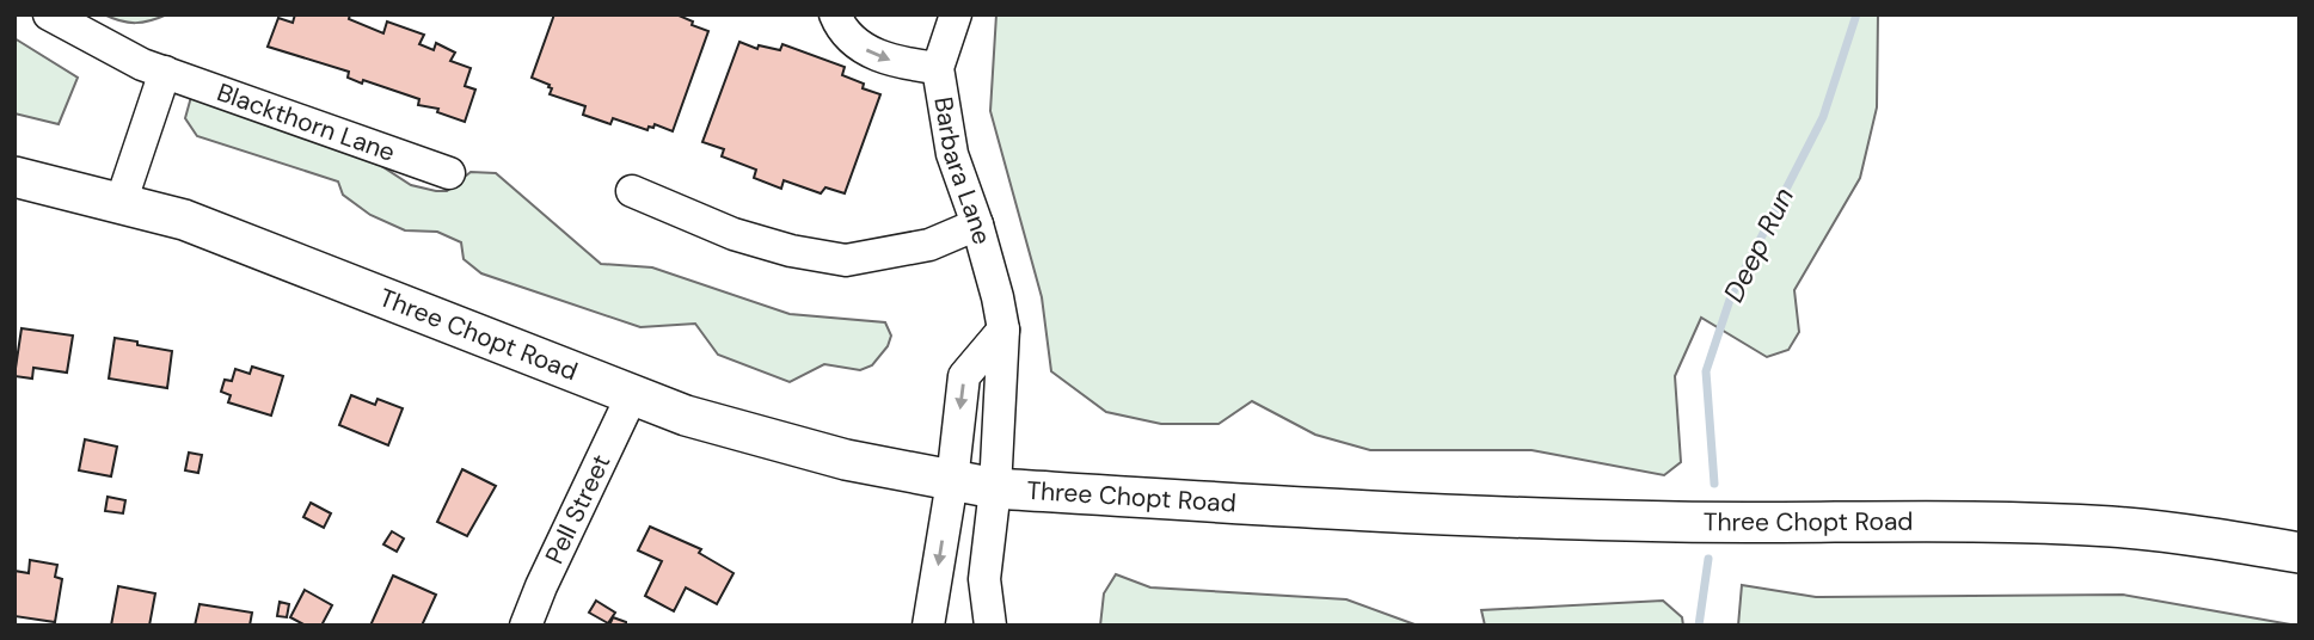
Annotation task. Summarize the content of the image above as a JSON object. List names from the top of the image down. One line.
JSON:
{"streets":{"main road":["Three Chopt Road"],"street":["Blackthorn Lane","Barbara Lane","Pell Street"]},"crossings":[["Barbara Lane","Three Chopt Road"],["Three Chopt Road","Pell Street"]],"water":["Deep Run"]}
